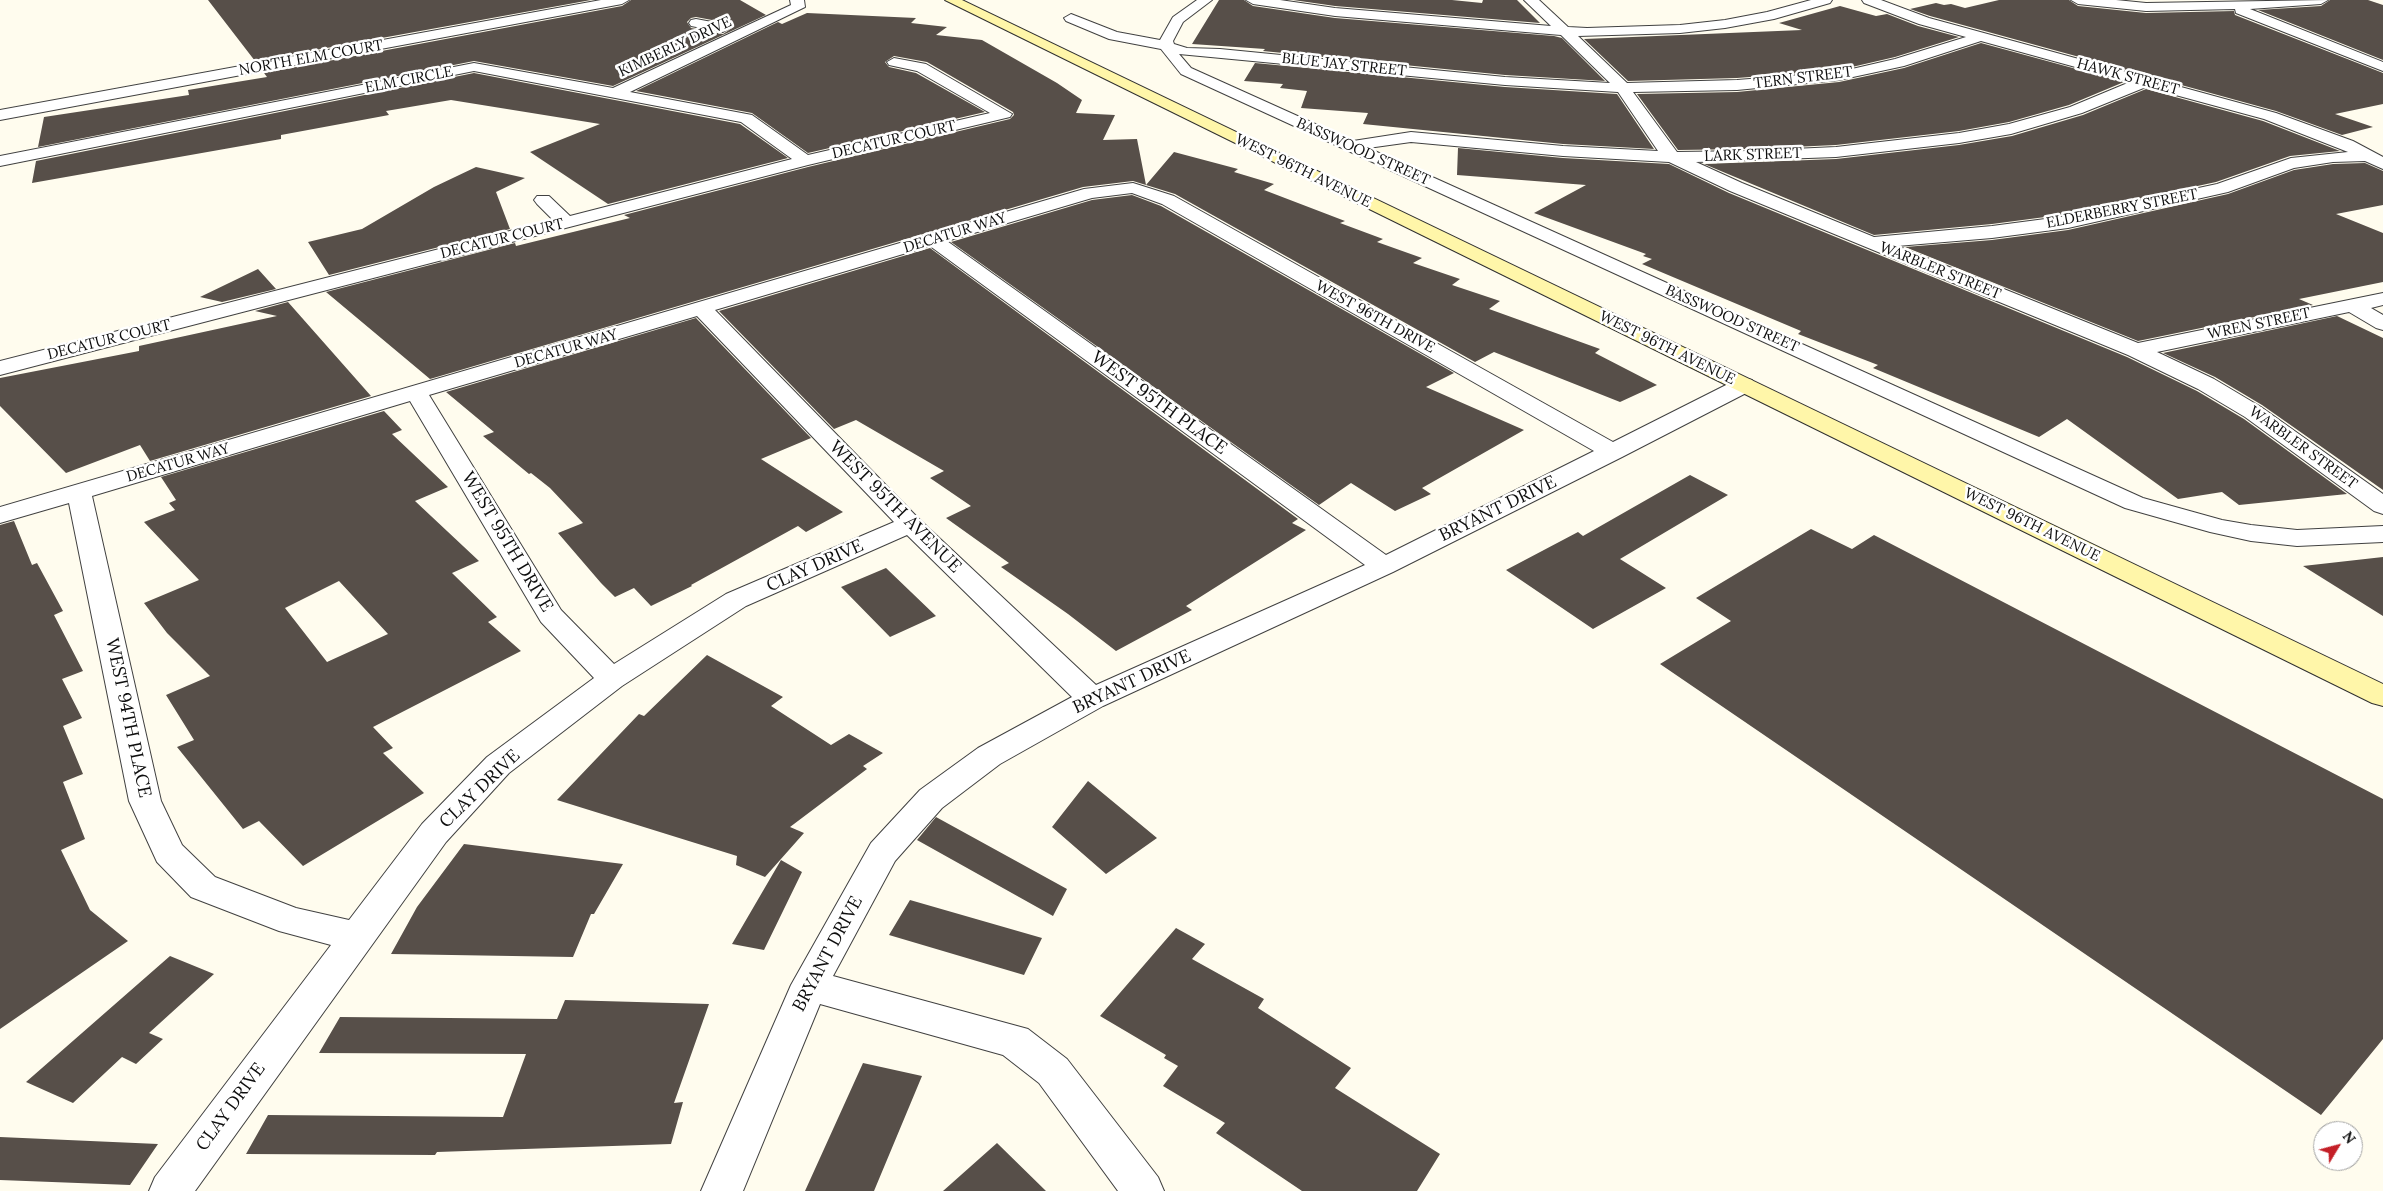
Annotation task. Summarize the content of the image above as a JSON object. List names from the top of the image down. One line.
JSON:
{"streets":{"street":["KIMBERLY DRIVE","NORTH ELM COURT","BLUE JAY STREET","HAWK STREET","TERN STREET","ELM CIRCLE","DECATUR COURT","BASSWOOD STREET","LARK STREET","WEST 96TH AVENUE","ELDERBERRY STREET","DECATUR WAY","WARBLER STREET","WEST 96TH DRIVE","WREN STREET","WEST 95TH PLACE","WEST 95TH AVENUE","BRYANT DRIVE","WEST 95TH DRIVE","CLAY DRIVE","WEST 94TH PLACE"]},"crossings":[["KIMBERLY DRIVE","ELM CIRCLE"],["BLUE JAY STREET","TERN STREET"],["BLUE JAY STREET","BASSWOOD STREET"],["BLUE JAY STREET","WARBLER STREET"],["HAWK STREET","TERN STREET"],["HAWK STREET","LARK STREET"],["HAWK STREET","ELDERBERRY STREET"],["TERN STREET","WARBLER STREET"],["ELM CIRCLE","DECATUR COURT"],["BASSWOOD STREET","LARK STREET"],["LARK STREET","WARBLER STREET"],["WEST 96TH AVENUE","BRYANT DRIVE"],["ELDERBERRY STREET","WARBLER STREET"],["DECATUR WAY","WEST 96TH DRIVE"],["DECATUR WAY","WEST 95TH PLACE"],["DECATUR WAY","WEST 95TH AVENUE"],["DECATUR WAY","WEST 95TH DRIVE"],["DECATUR WAY","WEST 94TH PLACE"],["WARBLER STREET","WREN STREET"],["WEST 96TH DRIVE","BRYANT DRIVE"],["WEST 95TH PLACE","BRYANT DRIVE"],["WEST 95TH AVENUE","BRYANT DRIVE"],["WEST 95TH AVENUE","CLAY DRIVE"],["WEST 95TH DRIVE","CLAY DRIVE"],["CLAY DRIVE","WEST 94TH PLACE"]],"north":"top right"}
